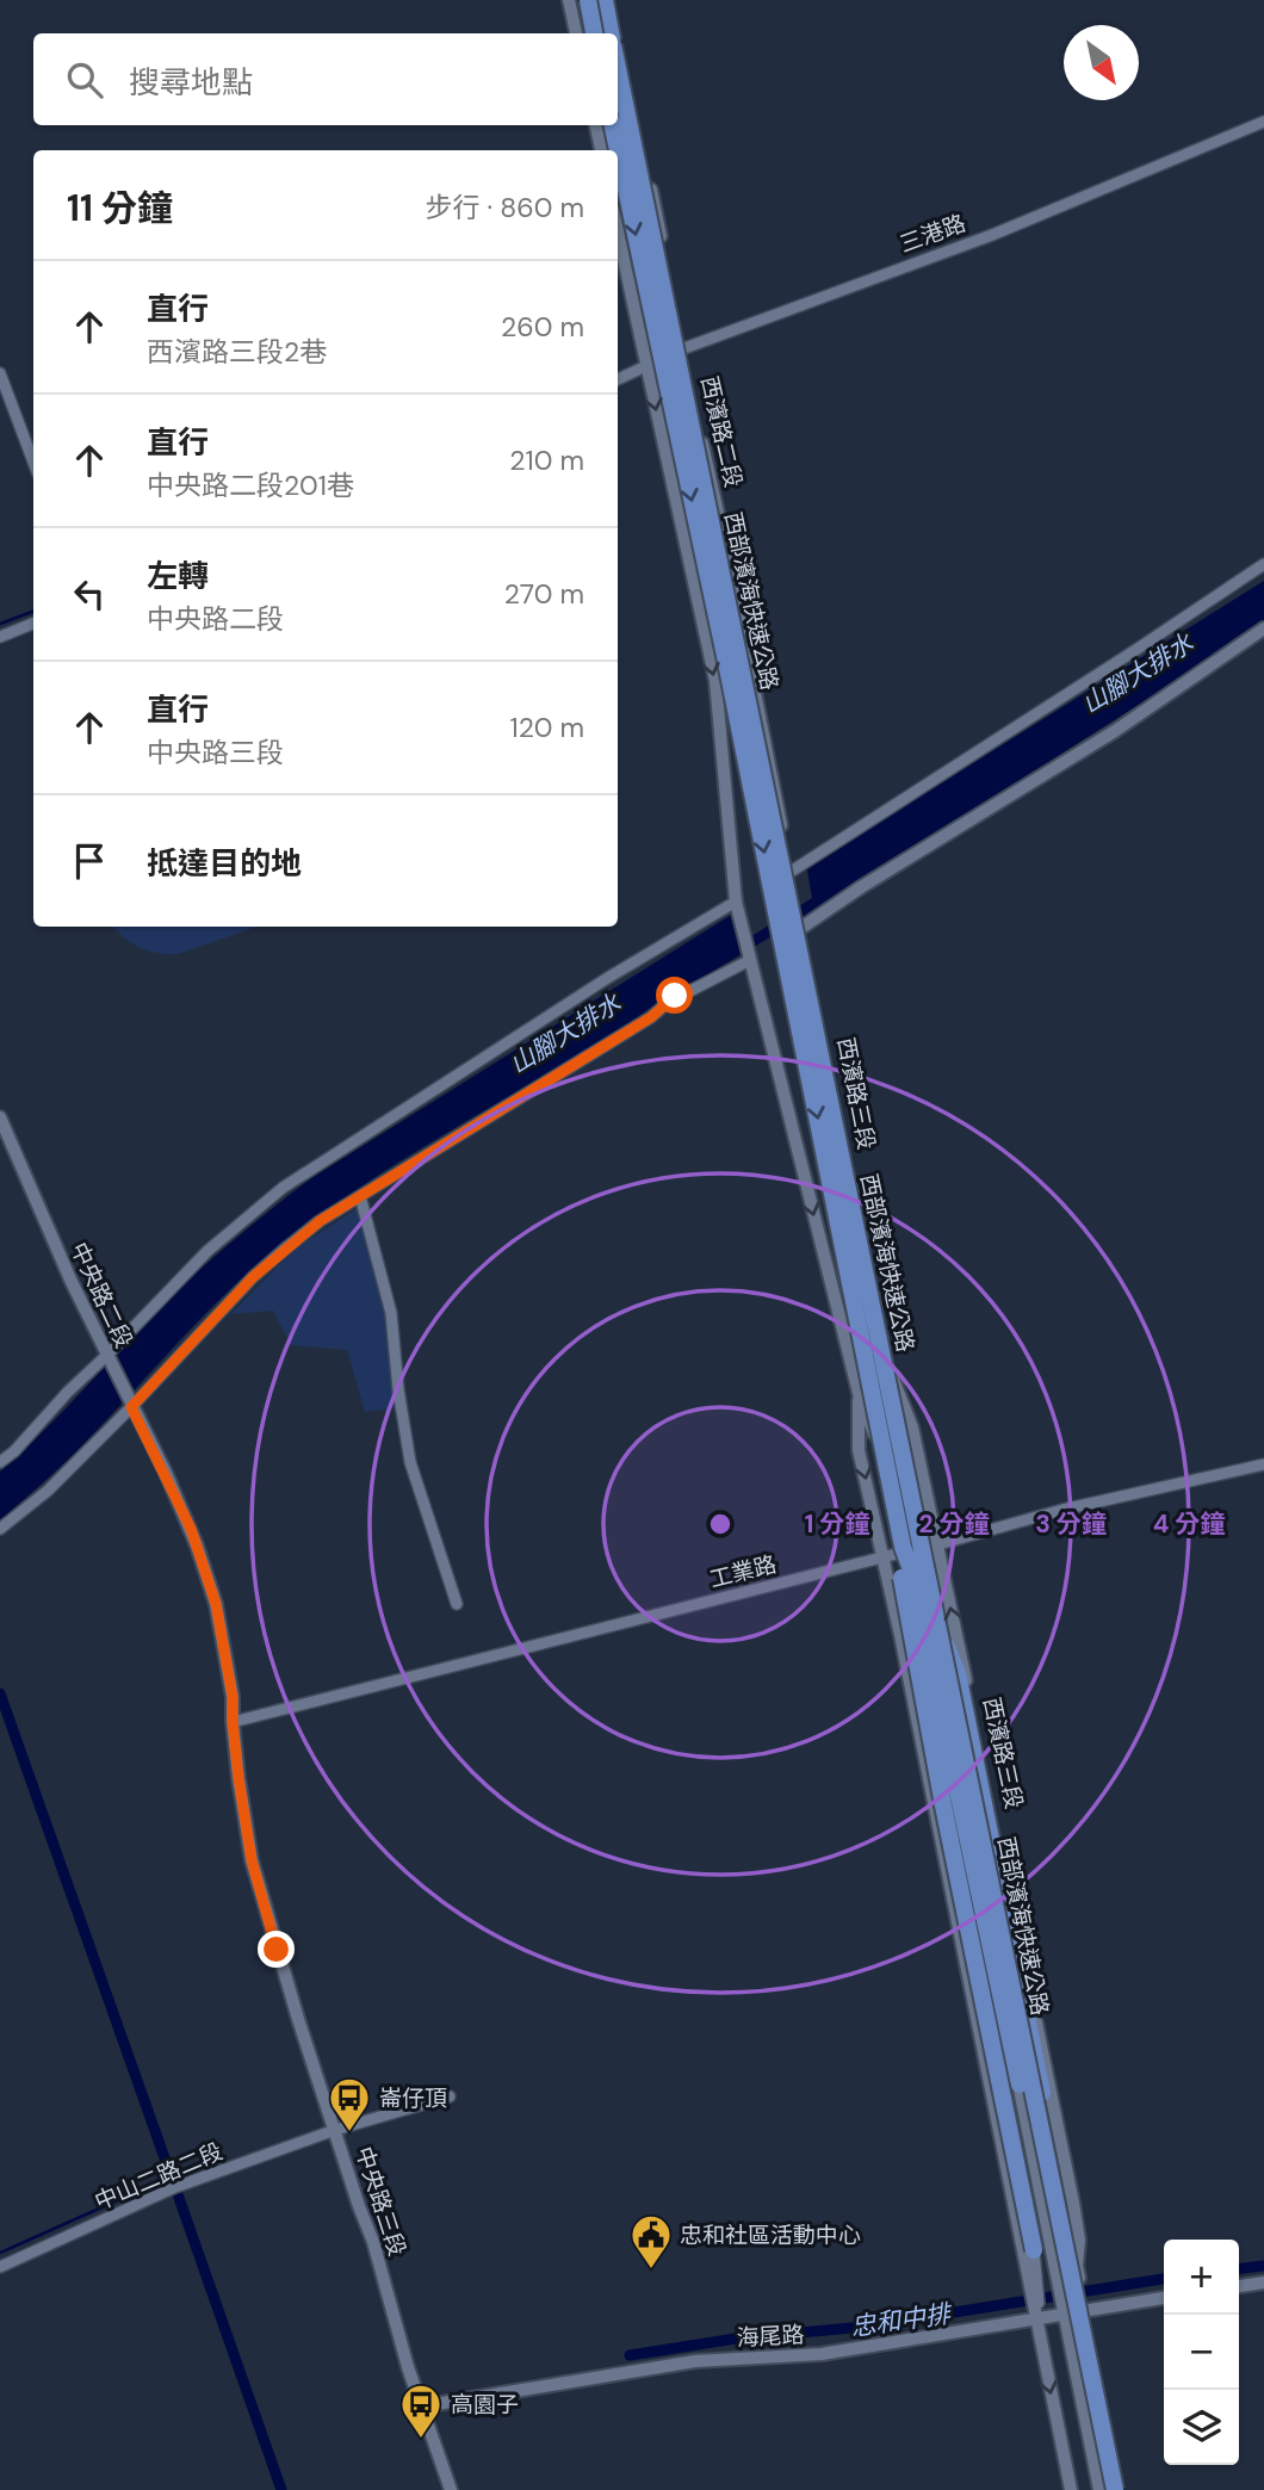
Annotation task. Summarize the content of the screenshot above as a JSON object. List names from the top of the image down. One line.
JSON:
{"streets":{"highway":["西部濱海快速公路"],"street":["三港路","西濱路二段","西濱路三段","中央路二段","工業路","中山二路二段","中央路三段","海尾路"]},"crossings":[["三港路","西濱路二段"],["西濱路二段","西濱路三段"],["西部濱海快速公路","西濱路三段"],["西部濱海快速公路","工業路"],["西濱路三段","工業路"],["西濱路三段","海尾路"],["中央路二段","工業路"],["中央路二段","中央路三段"],["中山二路二段","中央路三段"],["中央路三段","海尾路"]],"water":["山腳大排水","忠和中排"],"places":{"bus stop":["崙仔頂","高園子"],"public building":["忠和社區活動中心"]},"north":"bottom right","page":{"search":"搜尋地點","heading":["11 分鐘","步行 · 860 m"],"list":[["直行","西濱路三段2巷","260 m"],["直行","中央路二段201巷","210 m"],["左轉","中央路二段","270 m"],["直行","中央路三段","120 m"],"抵達目的地"],"map_buttons":["+","−"]},"rings":["1 分鐘","2 分鐘","3 分鐘","4 分鐘"]}
